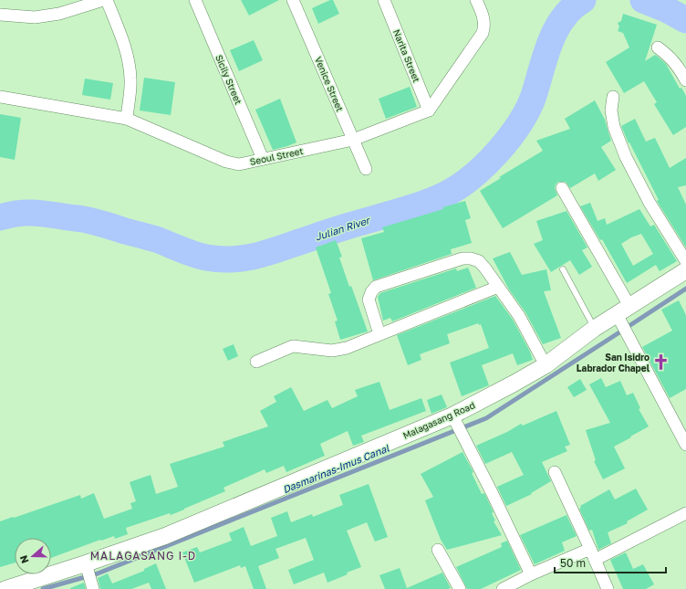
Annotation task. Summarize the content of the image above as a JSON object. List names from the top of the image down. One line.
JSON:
{"streets":{"main road":["Malagasang Road"],"street":["Narita Street","Sicily Street","Venice Street","Seoul Street"]},"crossings":[["Narita Street","Seoul Street"],["Sicily Street","Seoul Street"],["Venice Street","Seoul Street"]],"districts":["MALAGASANG I-D"],"water":["Julian River","Dasmarinas-Imus Canal"],"places":{"church":["San Isidro Labrador Chapel"]},"scale_bar":"50 m","north":"left"}
